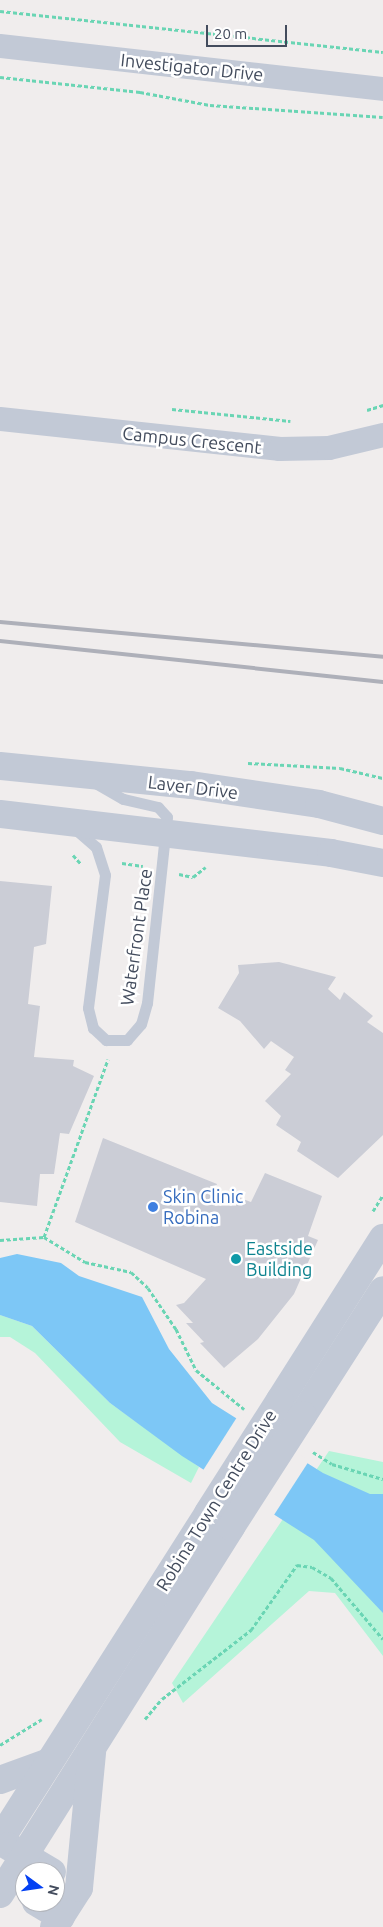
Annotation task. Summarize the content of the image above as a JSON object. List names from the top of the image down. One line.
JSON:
{"streets":{"street":["Investigator Drive","Campus Crescent","Laver Drive","Robina Town Centre Drive"],"lane":["Waterfront Place"]},"crossings":[["Laver Drive","Waterfront Place"]],"places":["Skin Clinic Robina","Eastside Building"],"scale_bar":"20 m","north":"right"}
